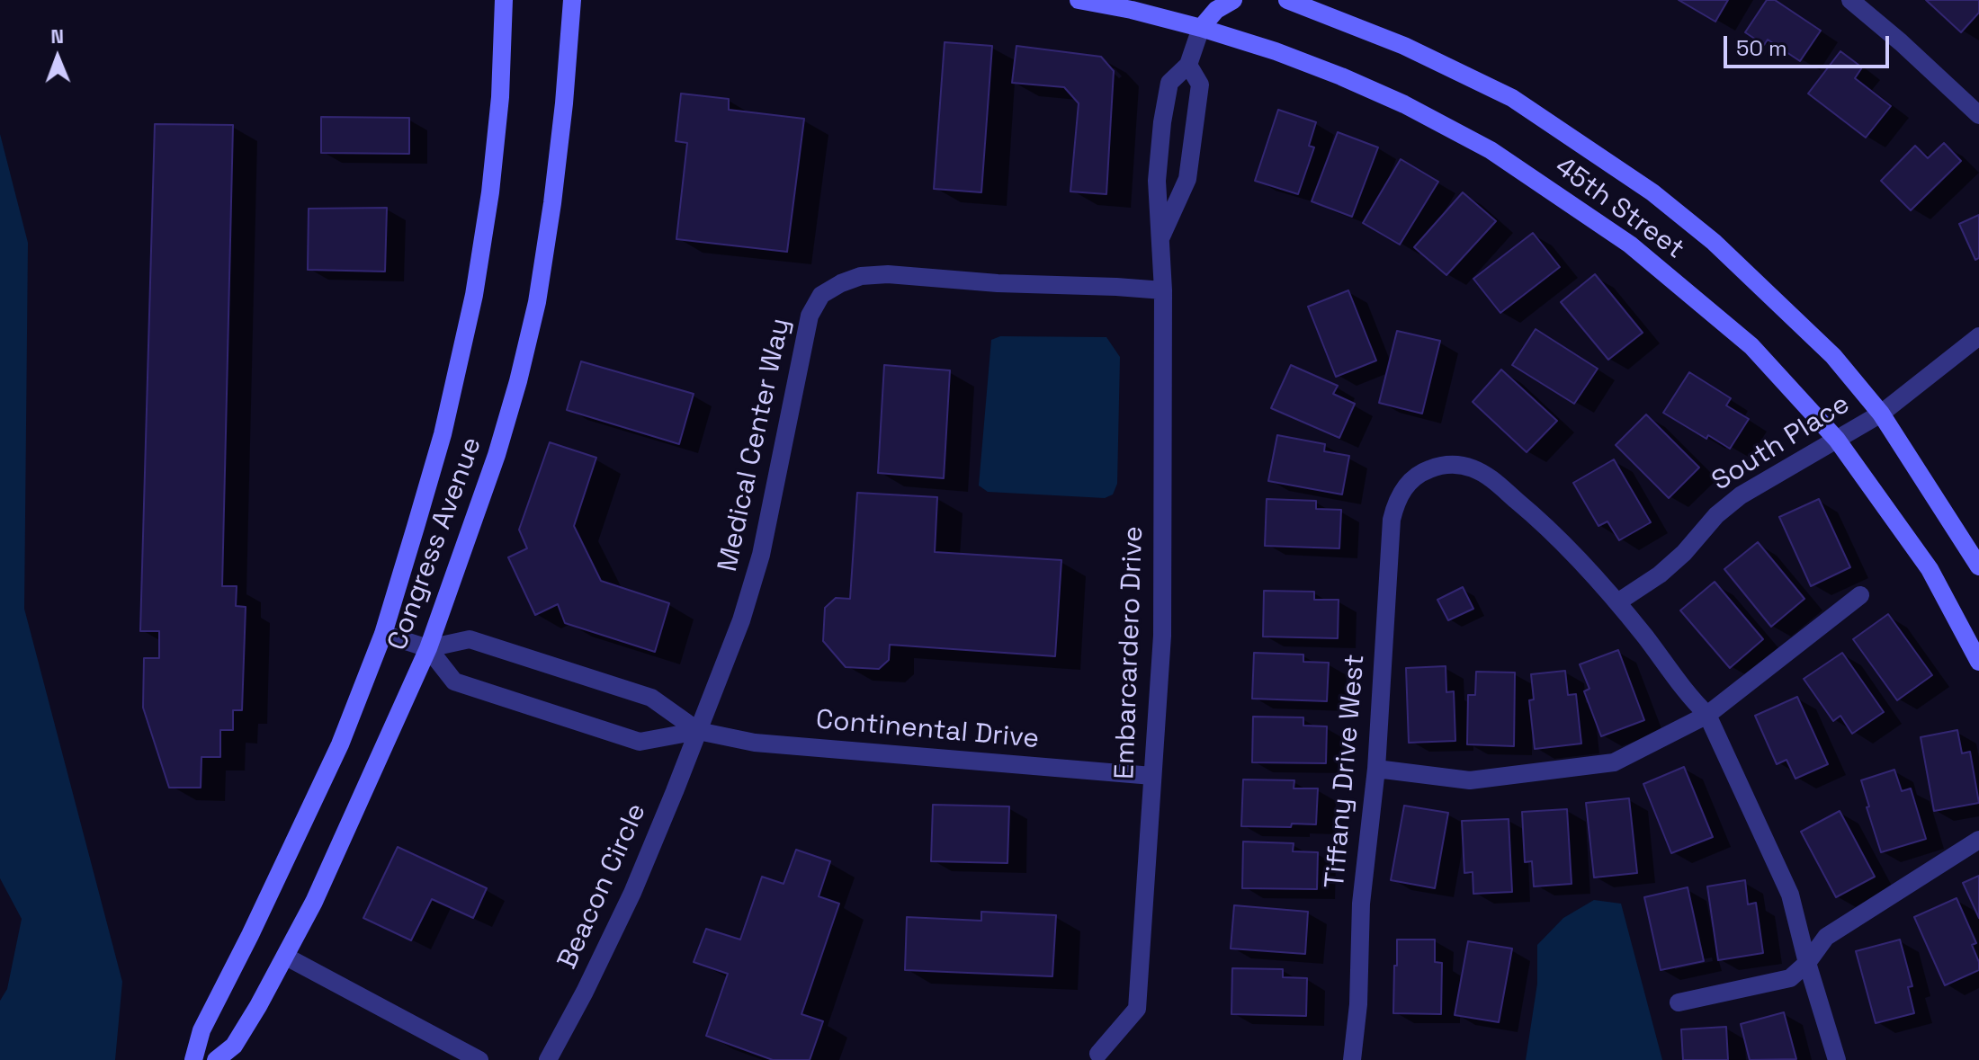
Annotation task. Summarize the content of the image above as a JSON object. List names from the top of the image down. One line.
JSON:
{"streets":{"street":["45th Street","South Place","Medical Center Way","Congress Avenue","Embarcardero Drive","Continental Drive","Tiffany Drive West","Beacon Circle"]},"crossings":[["45th Street","South Place"],["45th Street","Embarcardero Drive"],["South Place","Tiffany Drive West"],["Medical Center Way","Embarcardero Drive"],["Medical Center Way","Continental Drive"],["Medical Center Way","Beacon Circle"],["Congress Avenue","Continental Drive"],["Embarcardero Drive","Continental Drive"],["Continental Drive","Beacon Circle"]],"scale_bar":"50 m","north":"top"}
